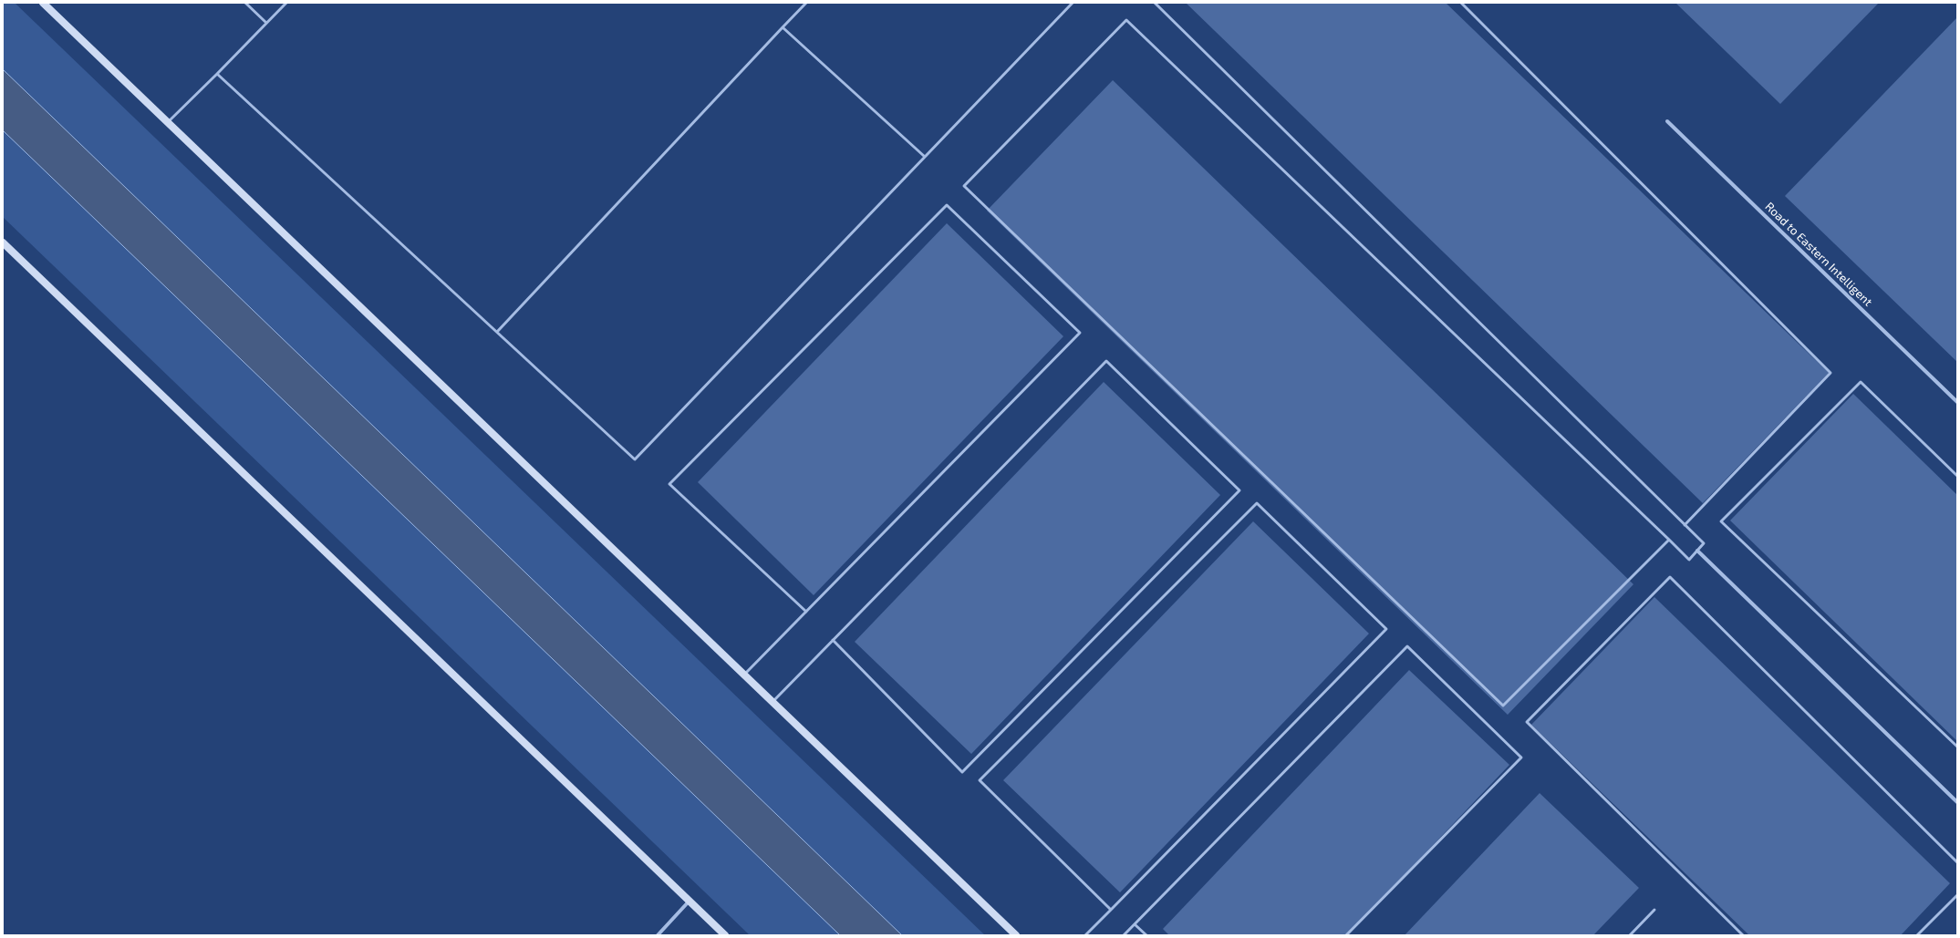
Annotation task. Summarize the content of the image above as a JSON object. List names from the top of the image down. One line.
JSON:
{"streets":{"street":["Road to Eastern Intelligent"]}}
